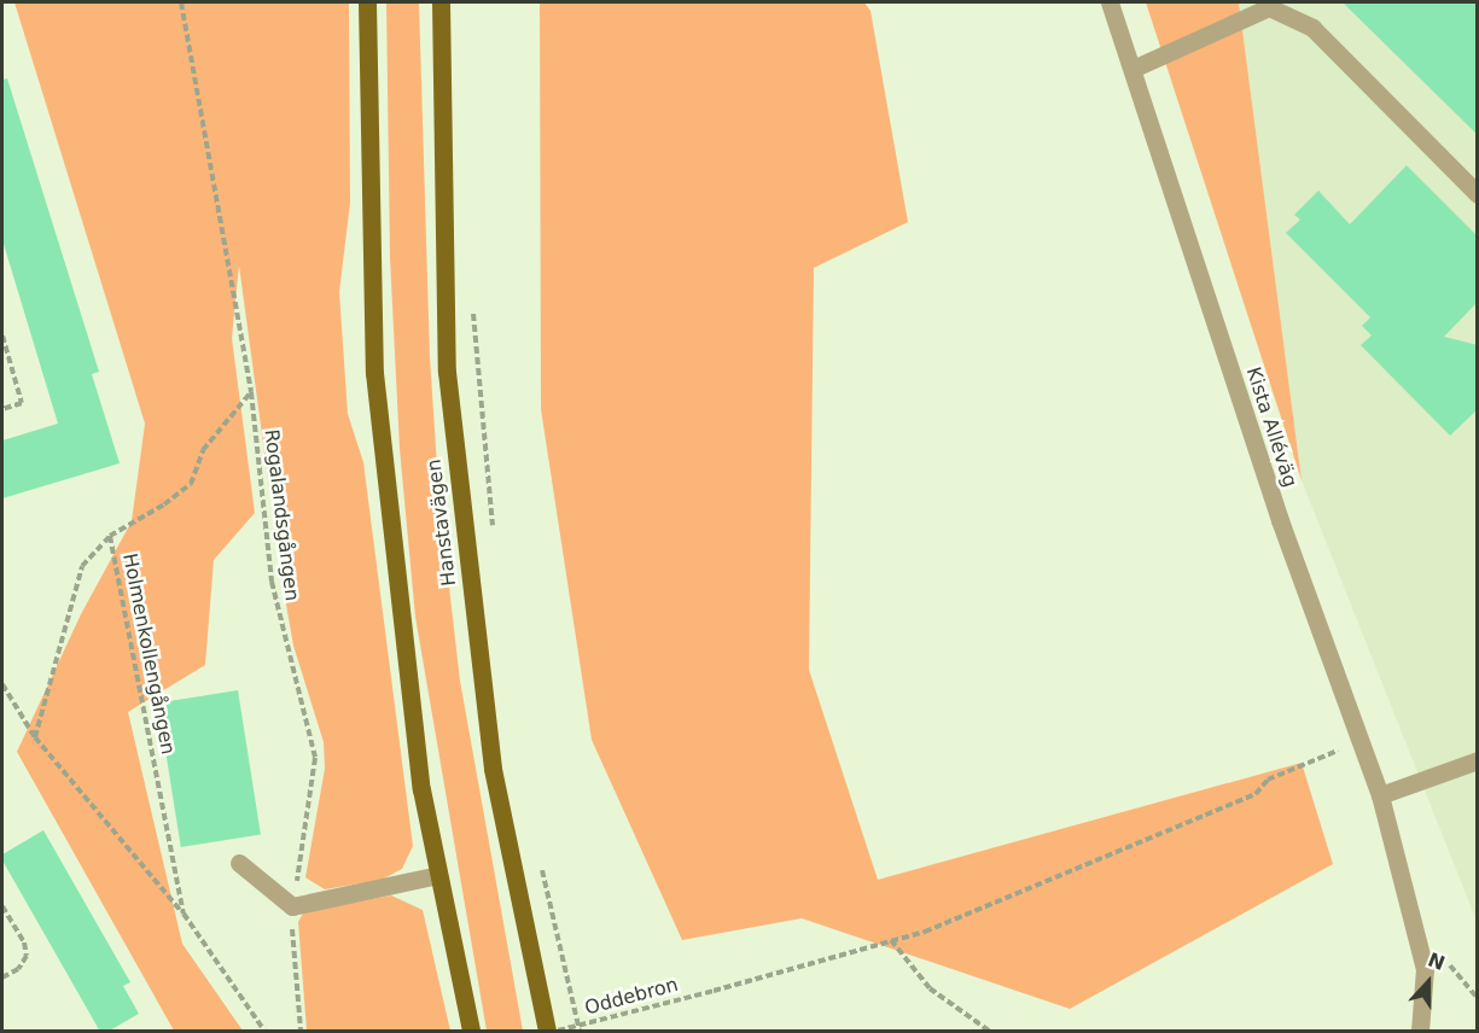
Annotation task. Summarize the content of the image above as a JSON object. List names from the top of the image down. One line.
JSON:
{"streets":{"main road":["Hanstavägen"],"street":["Kista Alléväg"],"path":["Rogalandsgången","Holmenkollengången","Oddebron"]},"crossings":[["Kista Alléväg","Oddebron"]],"north":"top"}
